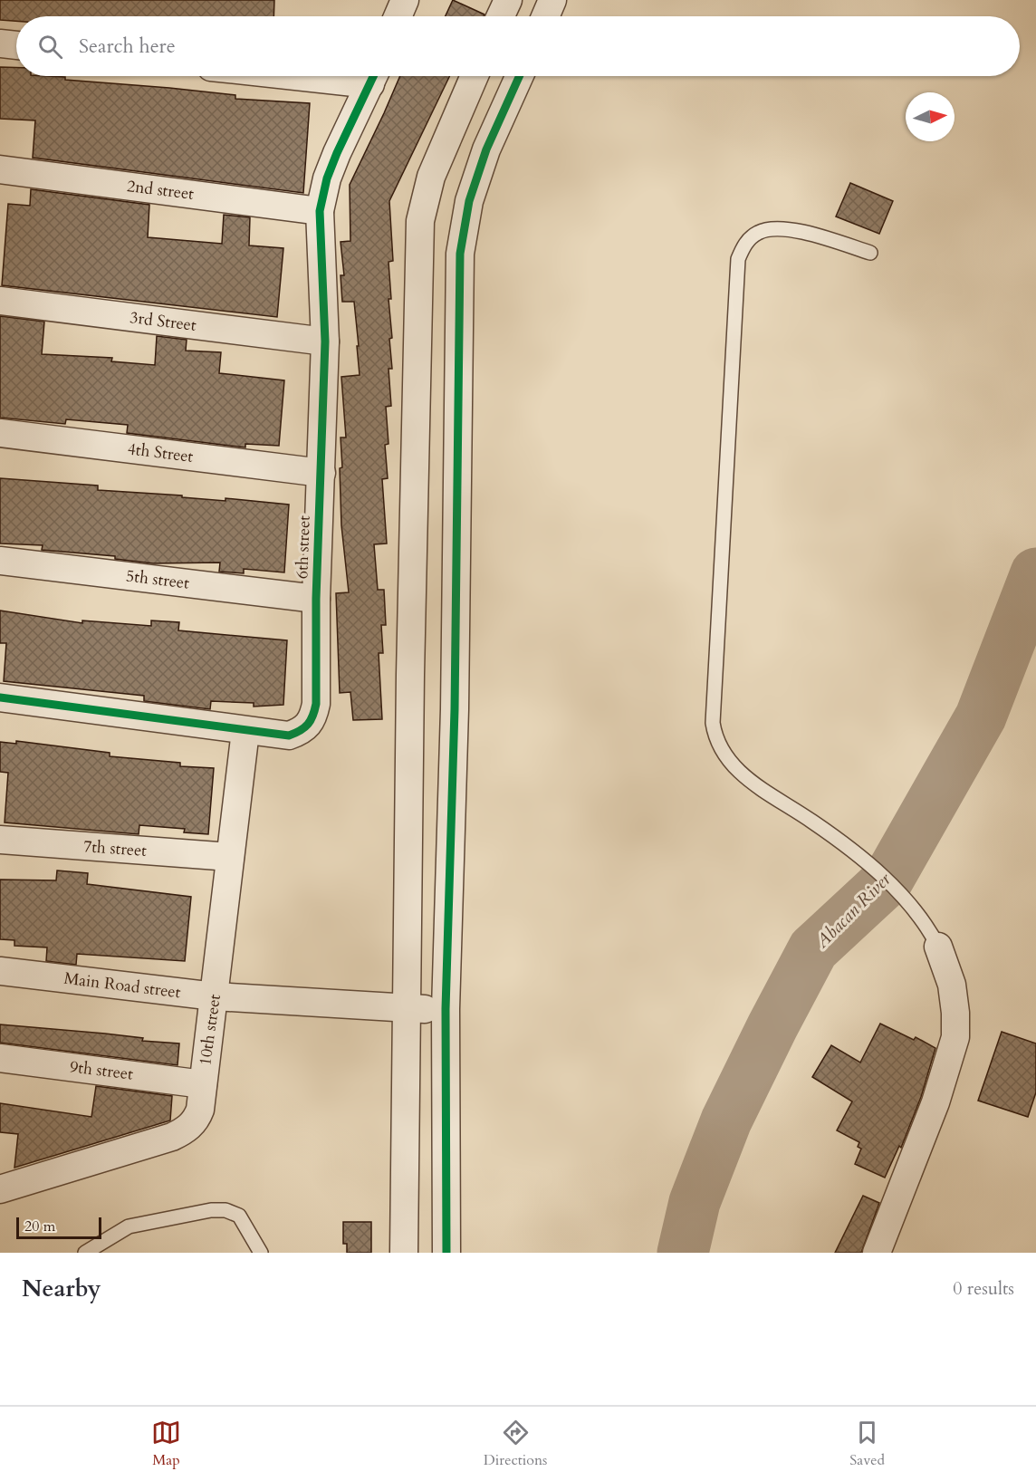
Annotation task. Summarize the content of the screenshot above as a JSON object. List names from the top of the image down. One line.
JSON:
{"streets":{"street":["2nd street","3rd Street","4th Street","6th street","5th street","7th street","Main Road street","10th street","9th street"]},"crossings":[["2nd street","6th street"],["3rd Street","6th street"],["4th Street","6th street"],["6th street","5th street"],["6th street","10th street"],["7th street","10th street"],["Main Road street","10th street"],["10th street","9th street"]],"water":["Abacan River"],"scale_bar":"20 m","north":"right","page":{"search":"Search here","scale":"20 m","heading":["Nearby","0 results"],"nav":["Map","Directions","Saved"]}}
